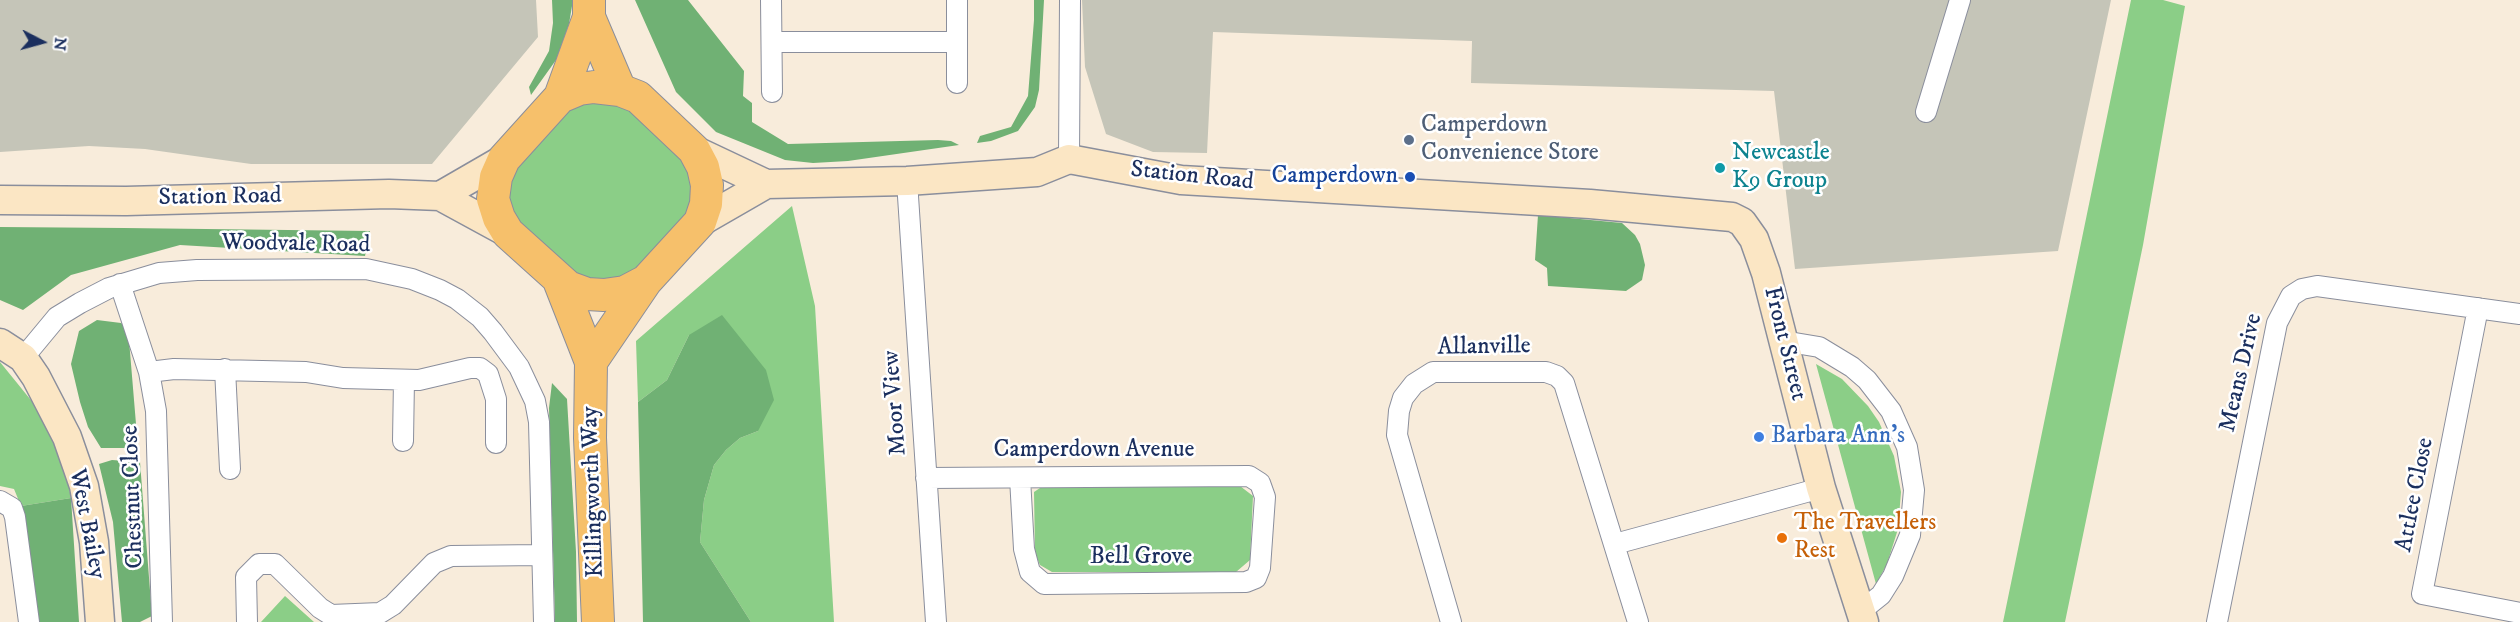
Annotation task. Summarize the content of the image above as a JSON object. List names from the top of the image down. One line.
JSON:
{"streets":{"main road":["Station Road","Front Street","Killingworth Way","West Bailey"],"street":["Woodvale Road","Allanville","Means Drive","Moor View","Camperdown Avenue","Attlee Close","Chestnut Close","Bell Grove"]},"crossings":[["Station Road","Front Street"],["Station Road","Killingworth Way"],["Woodvale Road","Chestnut Close"],["Woodvale Road","West Bailey"],["Means Drive","Attlee Close"],["Moor View","Camperdown Avenue"],["Camperdown Avenue","Bell Grove"]],"places":["Camperdown Convenience Store","Newcastle K9 Group","Camperdown","Barbara Ann’s","The Travellers Rest"],"north":"right"}
